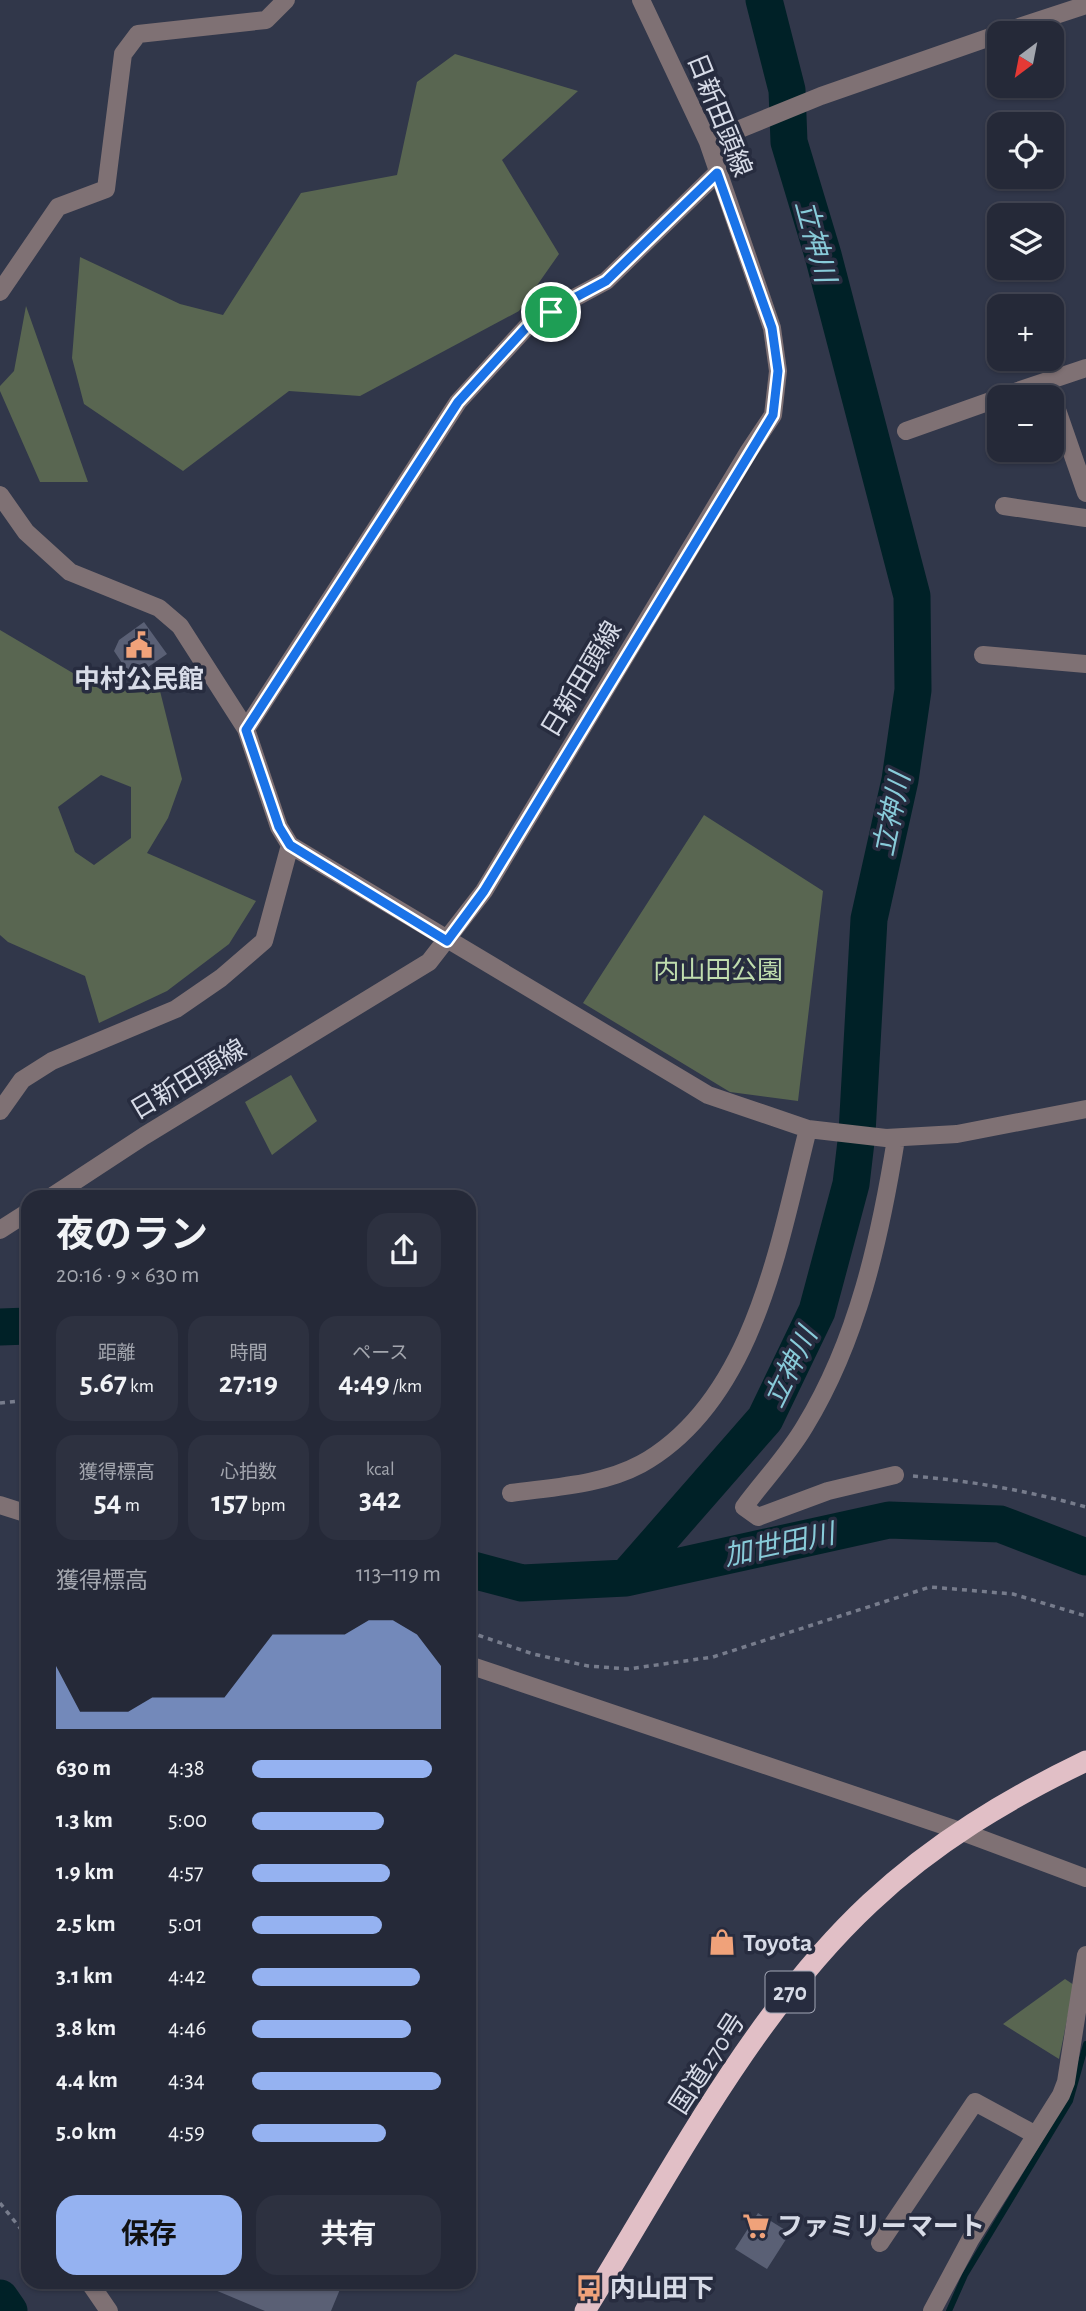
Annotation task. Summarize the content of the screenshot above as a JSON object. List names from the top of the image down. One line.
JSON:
{"streets":{"highway":["270","国道270号"],"street":["日新田頭線"]},"water":["立神川","加世田川"],"parks":["内山田公園"],"places":{"public building":["中村公民館"],"shop":["Toyota"],"supermarket":["ファミリーマート"],"bus stop":["内山田下"]},"north":"bottom left","page":{"map_buttons":["+","−"],"heading":["夜のラン","20:16 · 9 × 630 m"],"stats":[["距離","5.67 km"],["時間","27:19"],["ペース","4:49 /km"],["獲得標高","54 m"],["心拍数","157 bpm"],["kcal","342"]],"chart":["獲得標高","113–119 m"],"list":[{"name":"630 m","note":"4:38"},{"name":"1.3 km","note":"5:00"},{"name":"1.9 km","note":"4:57"},{"name":"2.5 km","note":"5:01"},{"name":"3.1 km","note":"4:42"},{"name":"3.8 km","note":"4:46"},{"name":"4.4 km","note":"4:34"},{"name":"5.0 km","note":"4:59"}],"buttons":["保存","共有"]}}
